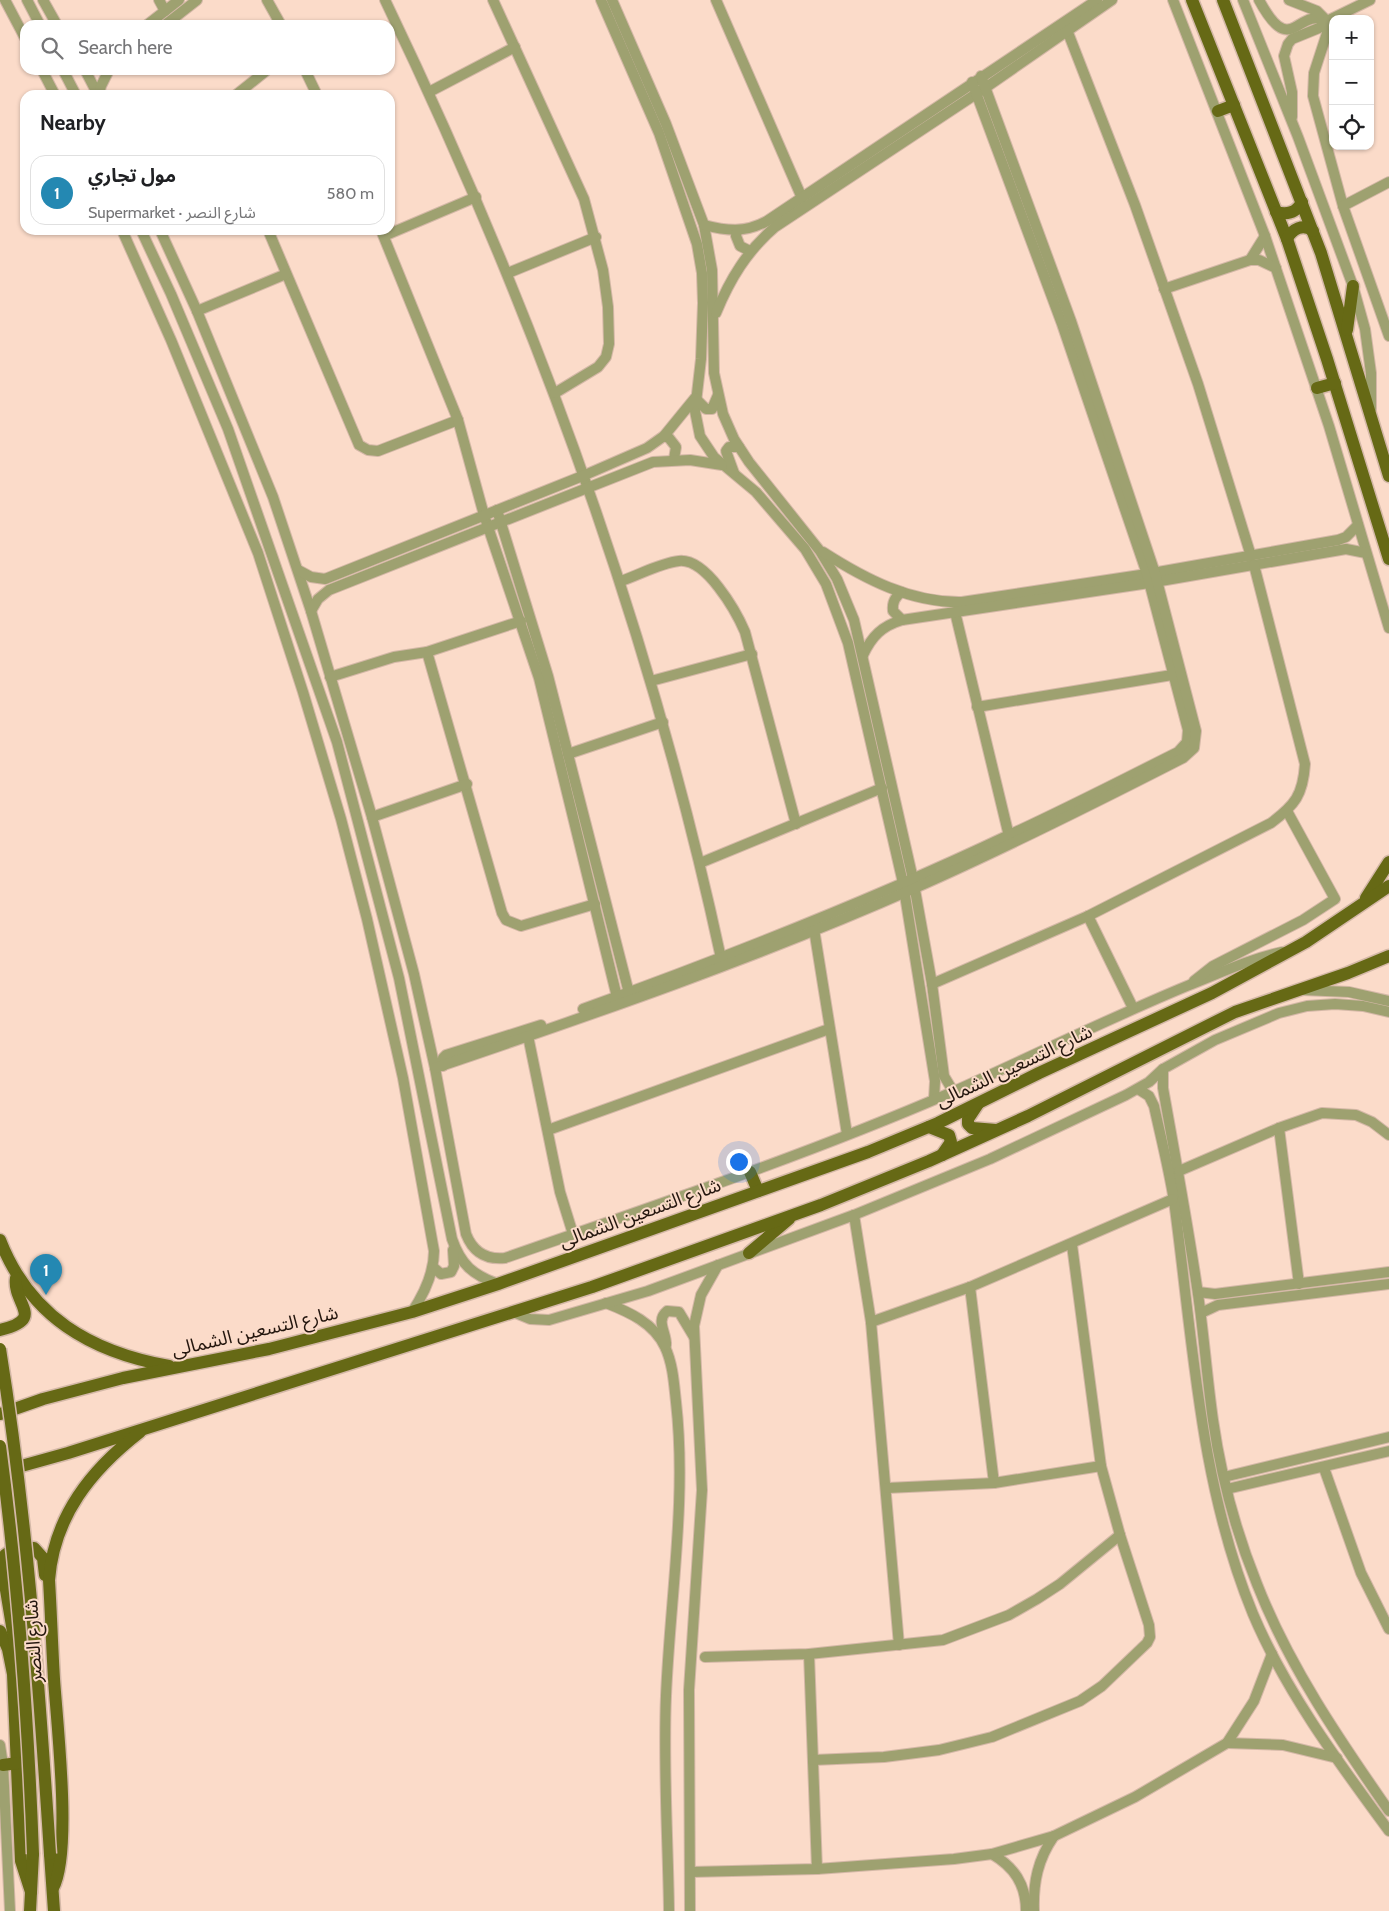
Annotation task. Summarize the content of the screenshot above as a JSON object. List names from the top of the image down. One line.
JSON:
{"streets":{"main road":["شارع التسعين الشمالى","شارع النصر"]},"page":{"map_buttons":["+","−"],"search":"Search here","heading":"Nearby","list":[{"mark":"1","name":"مول تجاري","note":"Supermarket · شارع النصر","value":"580 m"}],"pins":"1"}}
